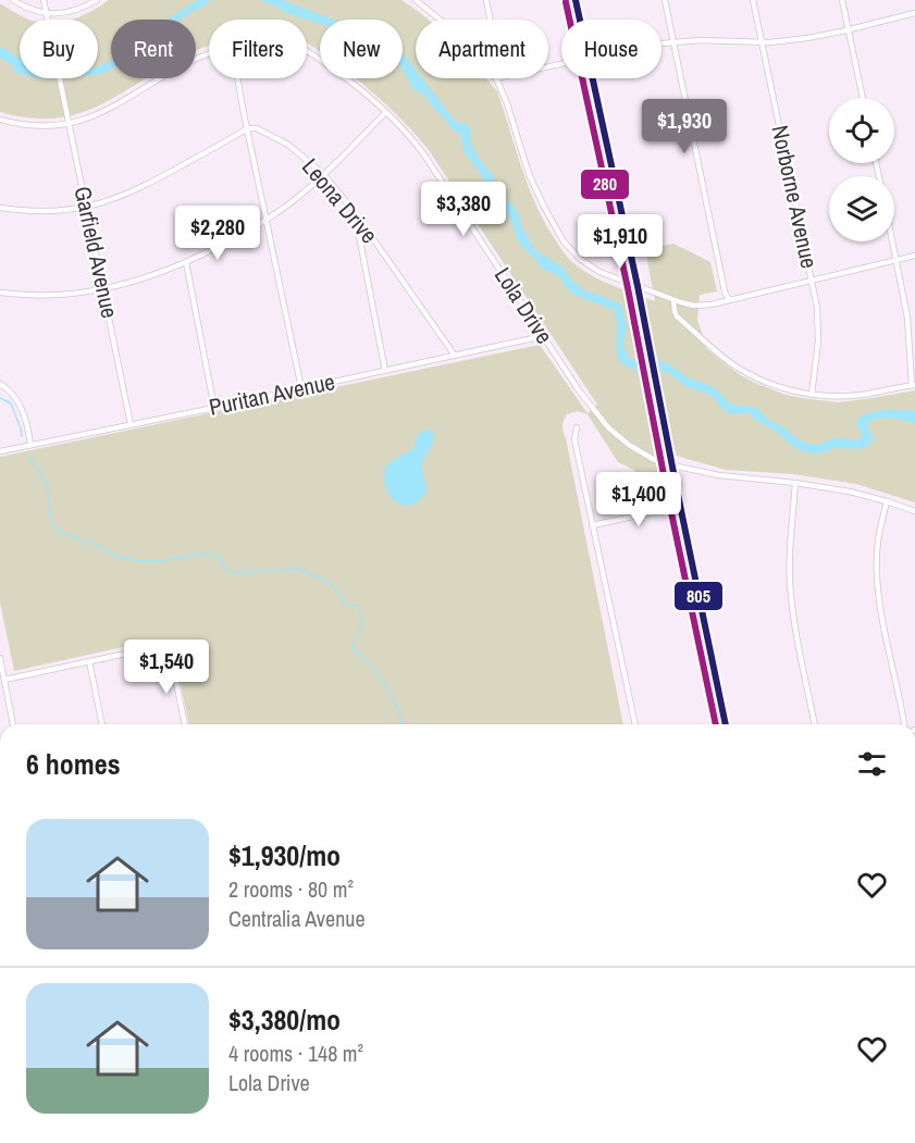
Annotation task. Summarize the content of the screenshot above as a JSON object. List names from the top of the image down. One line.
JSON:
{"streets":{"street":["Norborne Avenue","Leona Drive","Garfield Avenue","Lola Drive","Puritan Avenue"]},"crossings":[["Leona Drive","Puritan Avenue"],["Garfield Avenue","Lola Drive"],["Garfield Avenue","Puritan Avenue"],["Lola Drive","Puritan Avenue"]],"lines":["transit line 805","transit line 280"],"page":{"chip":["Buy","Rent","Filters","New","Apartment","House"],"price":["$1,930","$3,380","$2,280","$1,910","$1,400","$1,540"],"heading":"6 homes","list":[{"name":"$1,930/mo","note":"2 rooms · 80 m² · Centralia Avenue"},{"name":"$3,380/mo","note":"4 rooms · 148 m² · Lola Drive"}]}}
